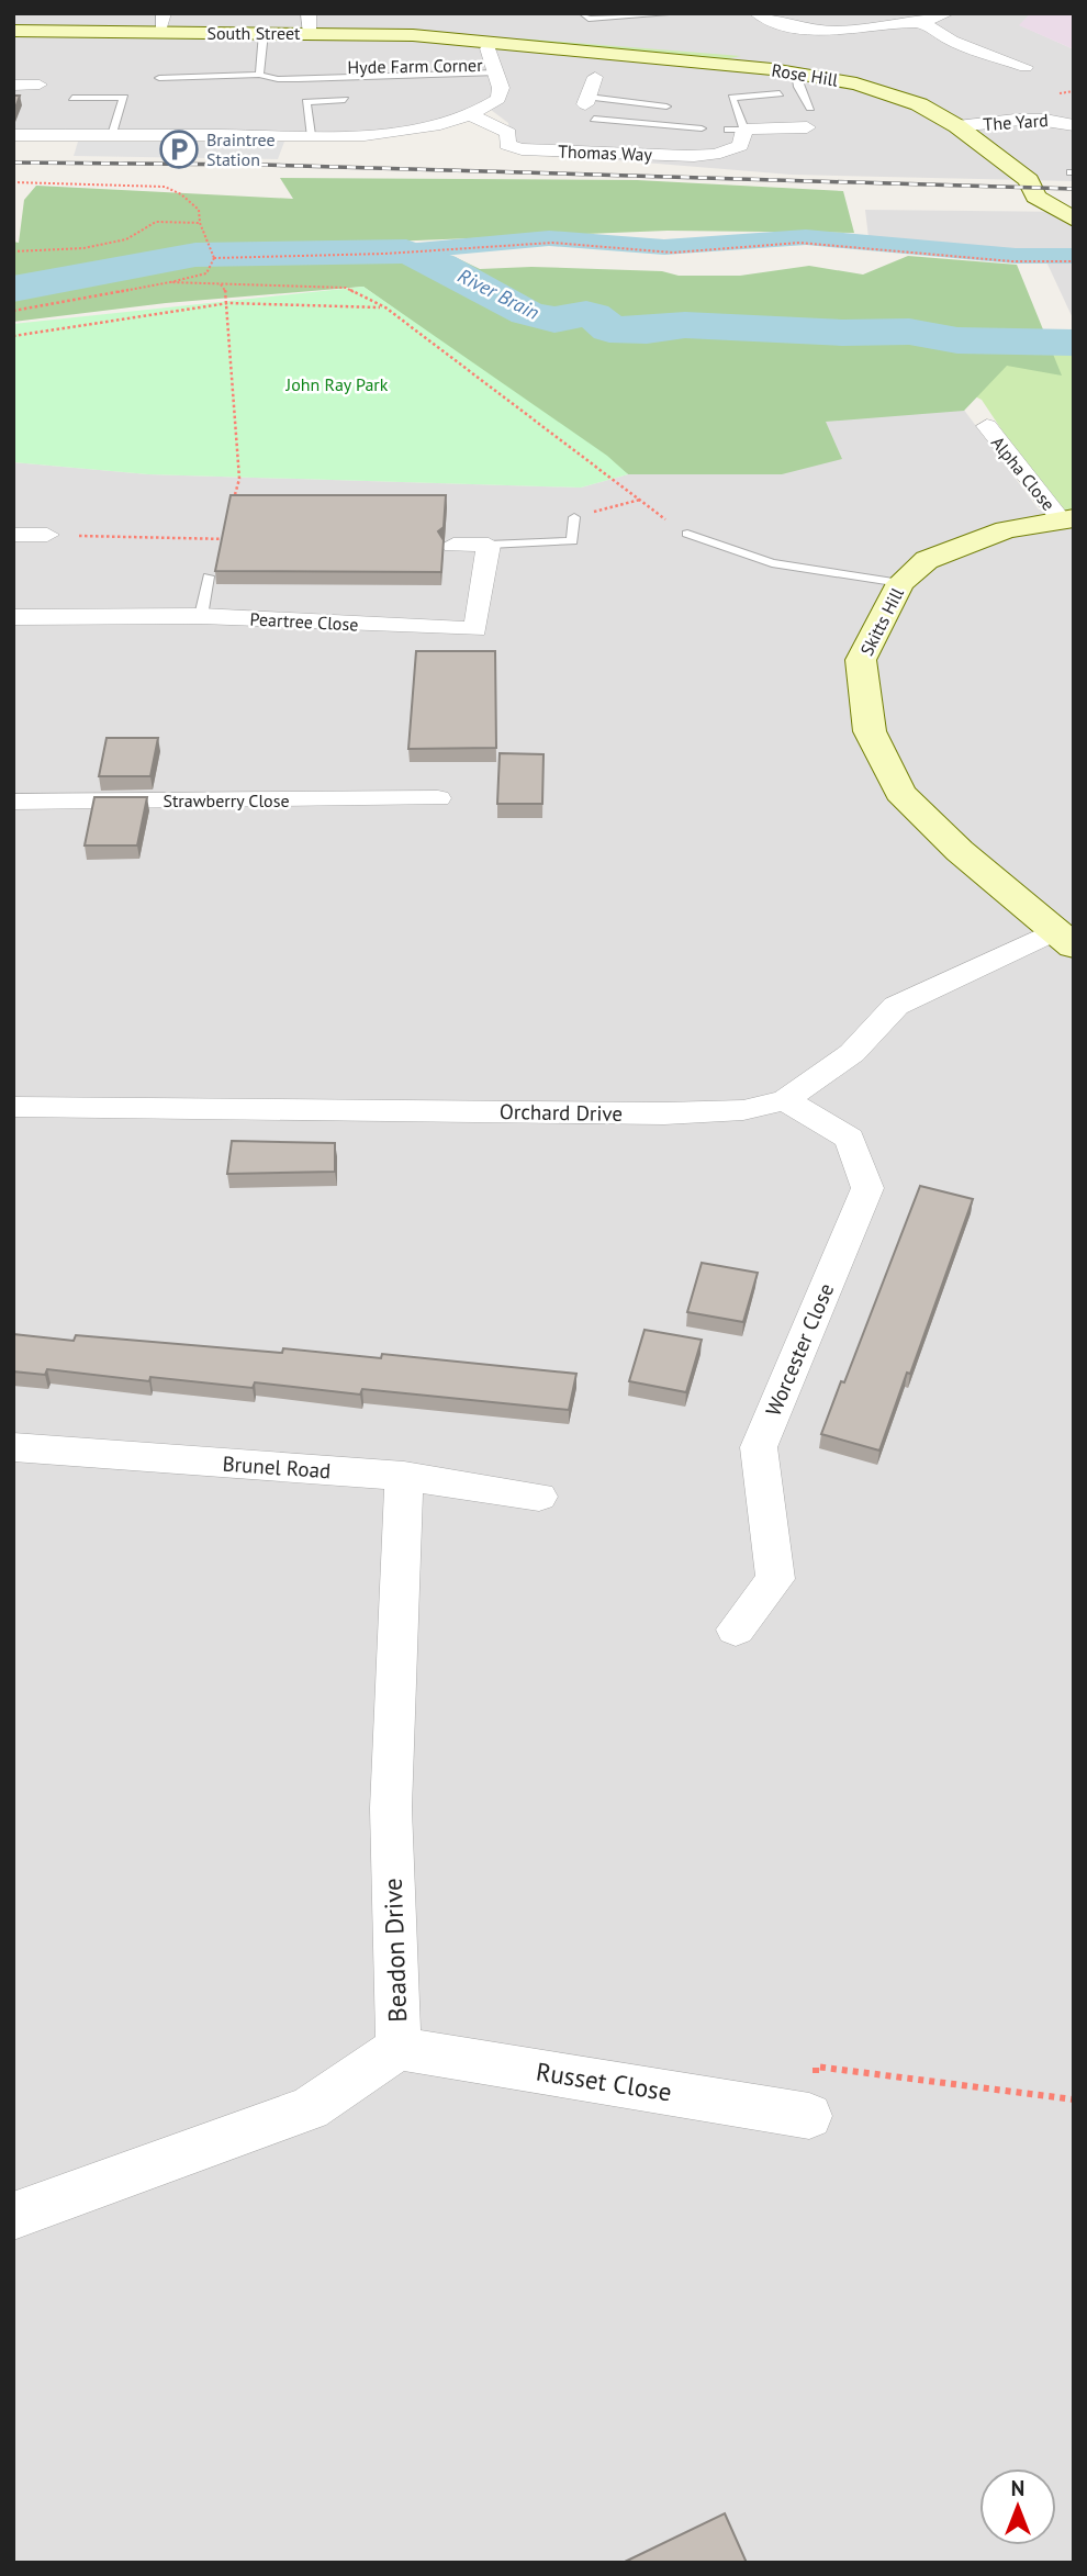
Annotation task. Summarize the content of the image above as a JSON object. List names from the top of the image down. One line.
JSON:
{"streets":{"street":["South Street","Rose Hill","The Yard","Thomas Way","Alpha Close","Peartree Close","Skitts Hill","Strawberry Close","Orchard Drive","Worcester Close","Brunel Road","Beadon Drive","Russet Close"],"lane":["Hyde Farm Corner"]},"crossings":[["South Street","Rose Hill"],["Rose Hill","The Yard"],["Alpha Close","Skitts Hill"],["Skitts Hill","Orchard Drive"],["Orchard Drive","Worcester Close"],["Brunel Road","Beadon Drive"],["Beadon Drive","Russet Close"]],"water":["River Brain"],"parks":["John Ray Park"],"places":{"parking":["Braintree Station"]},"north":"top"}
